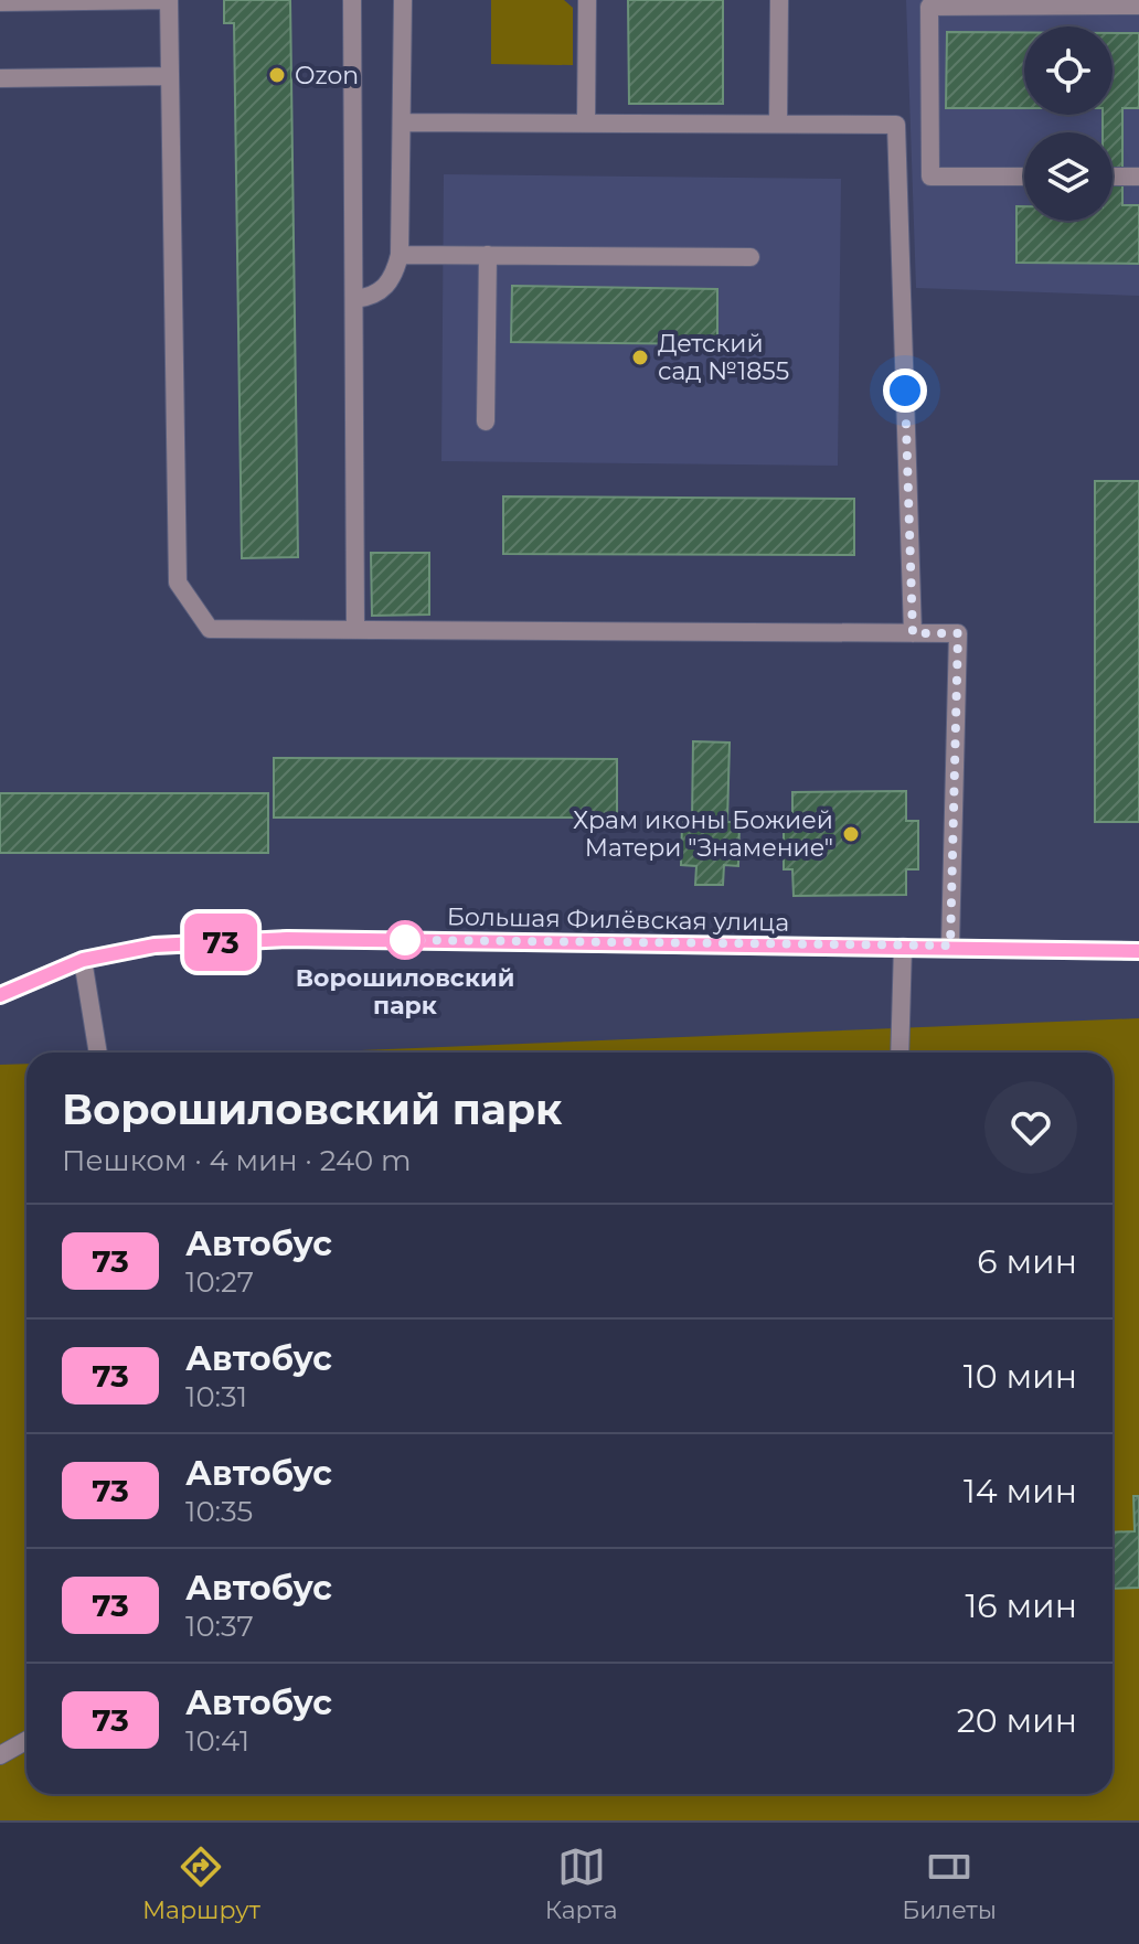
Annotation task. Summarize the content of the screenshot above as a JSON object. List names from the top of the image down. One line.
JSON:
{"streets":{"street":["Большая Филёвская улица"]},"places":["Ozon","Детский сад №1855","Храм иконы Божией Матери \"Знамение\"","Ворошиловский парк"],"lines":["bus line 73"],"page":{"on_map":"73","heading":["Ворошиловский парк","Пешком · 4 мин · 240 m"],"list":[{"mark":"73","name":"Автобус","note":"10:27","value":"6 мин"},{"mark":"73","name":"Автобус","note":"10:31","value":"10 мин"},{"mark":"73","name":"Автобус","note":"10:35","value":"14 мин"},{"mark":"73","name":"Автобус","note":"10:37","value":"16 мин"},{"mark":"73","name":"Автобус","note":"10:41","value":"20 мин"}],"tabs":["Маршрут","Карта","Билеты"]}}
